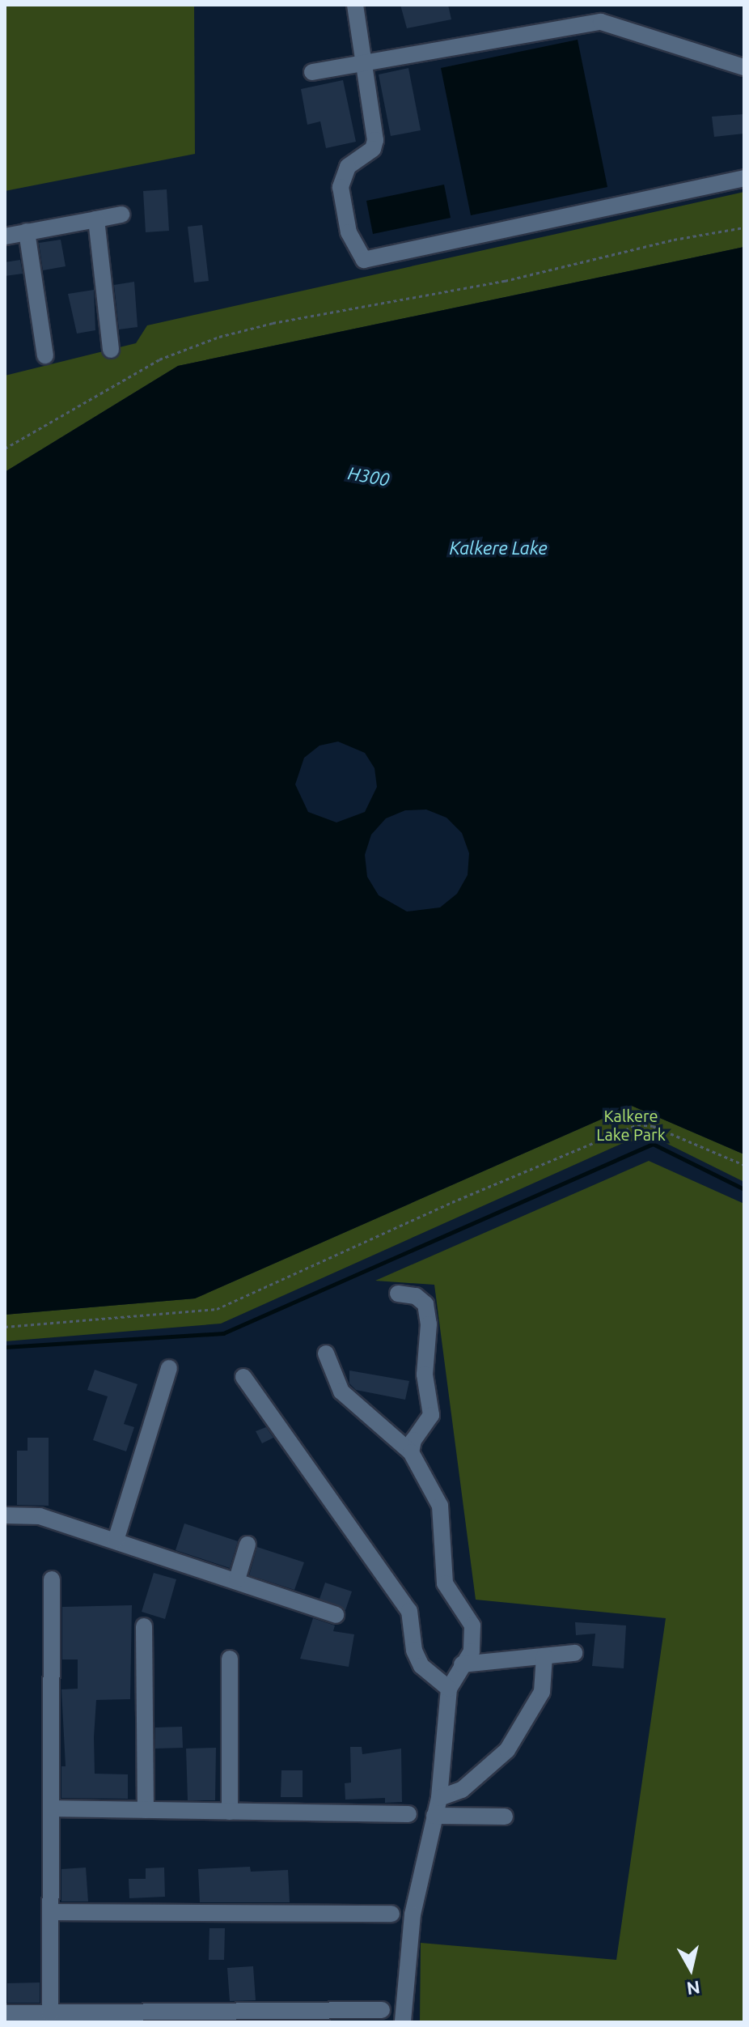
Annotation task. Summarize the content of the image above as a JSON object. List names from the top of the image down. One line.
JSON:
{"water":["H300","Kalkere Lake"],"parks":["Kalkere Lake Park"],"north":"bottom"}
